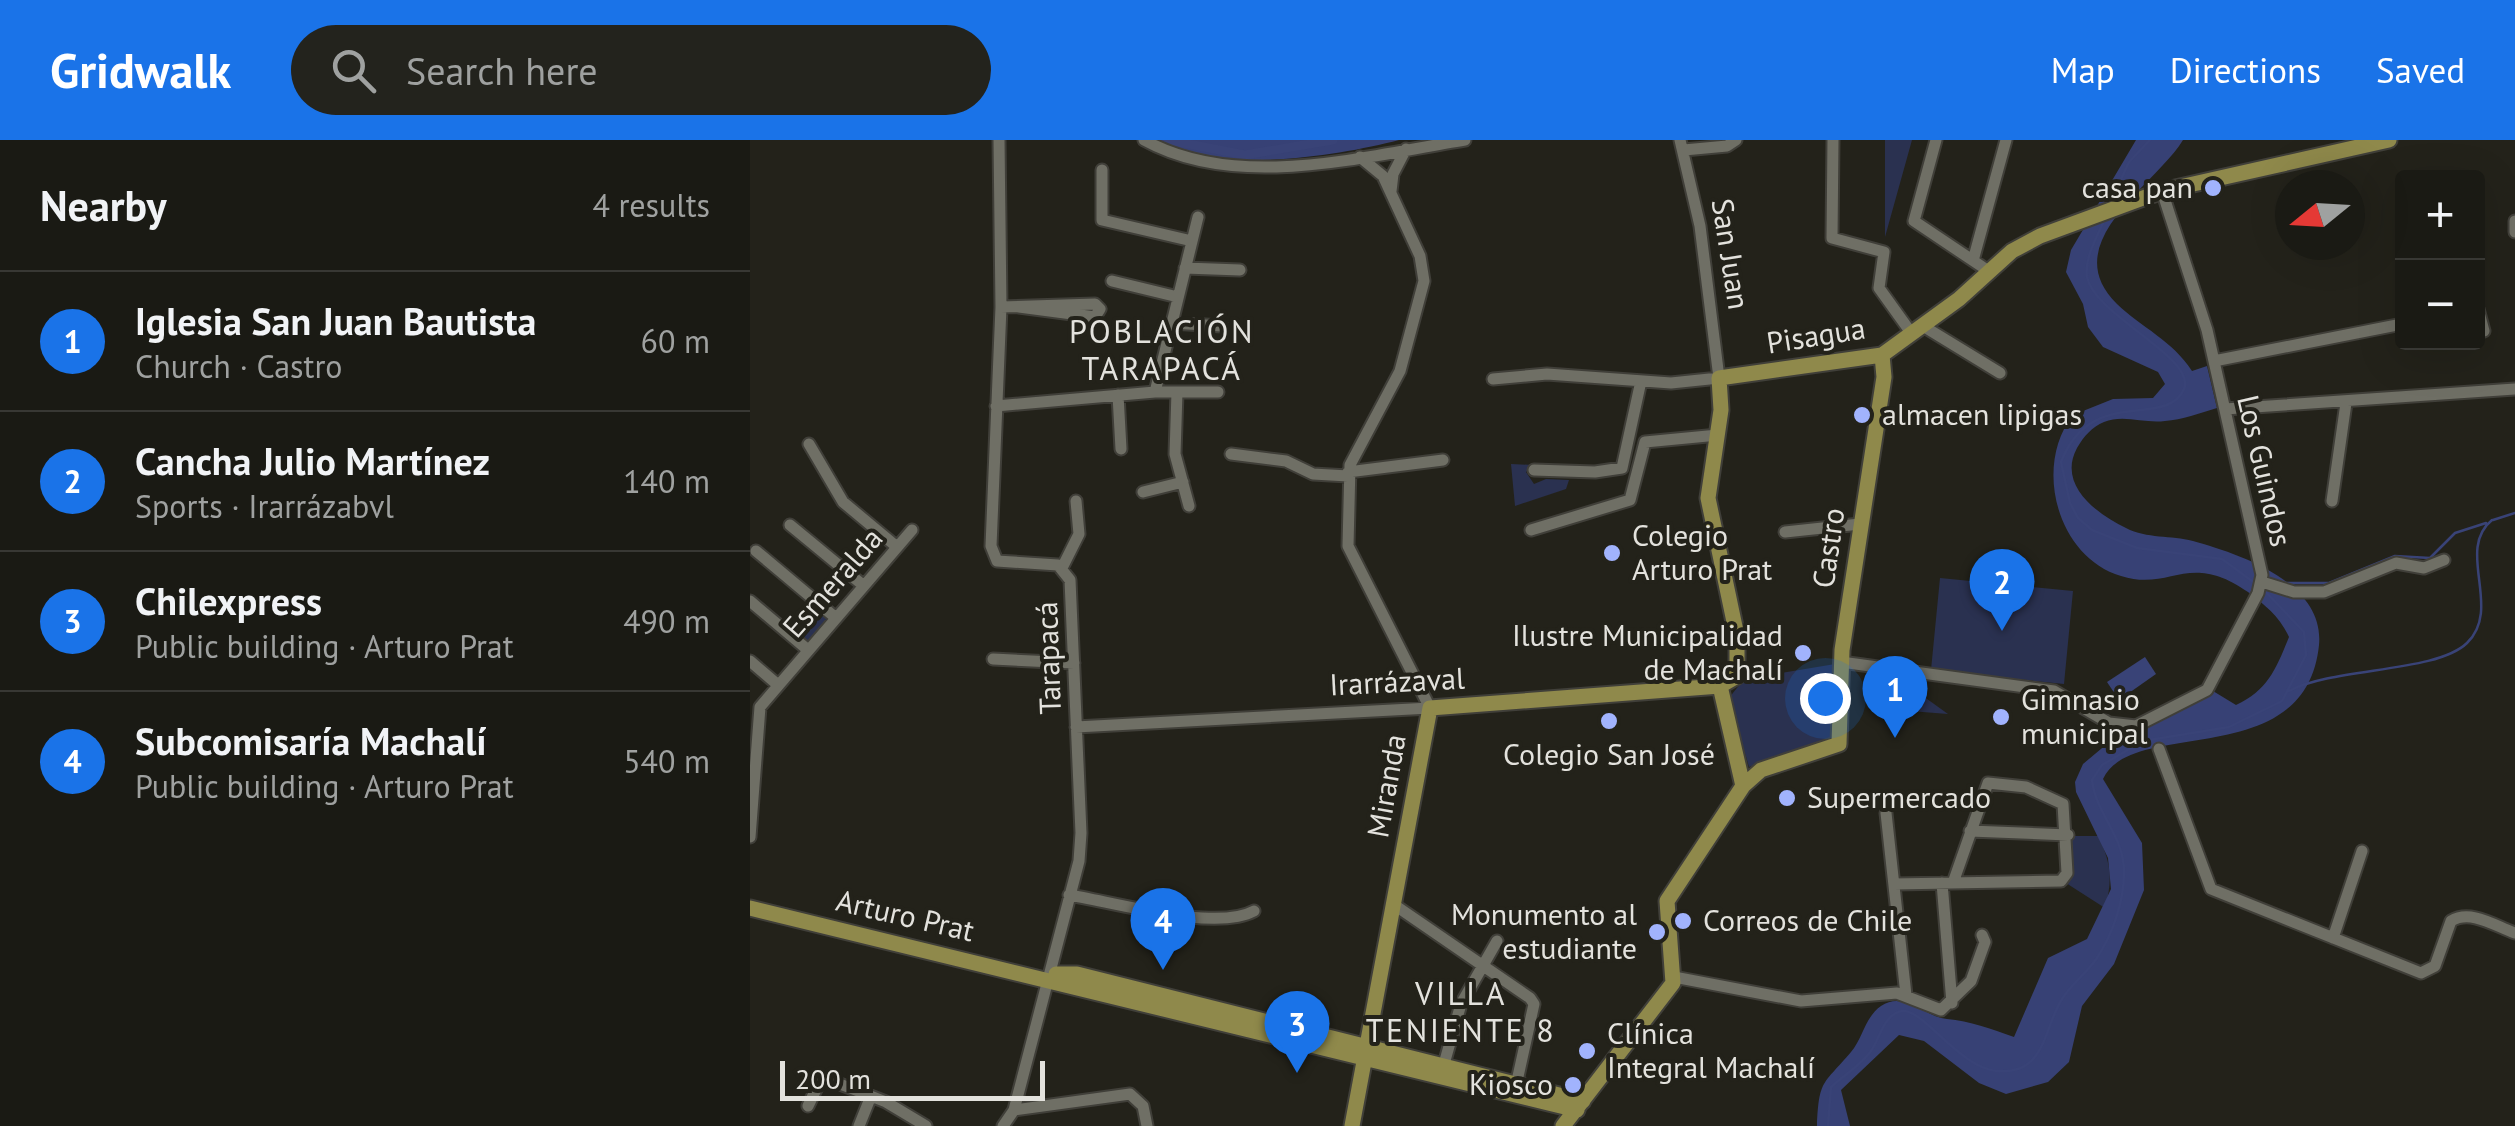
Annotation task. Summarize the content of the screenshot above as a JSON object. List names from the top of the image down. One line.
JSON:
{"streets":{"main road":["Pisagua","Castro","Irarrázaval","Miranda","Arturo Prat"],"street":["San Juan","Los Guindos","Esmeralda","Tarapacá"]},"crossings":[["San Juan","Pisagua"],["Pisagua","Los Guindos"],["Pisagua","Castro"],["Los Guindos","Castro"],["Tarapacá","Irarrázaval"],["Tarapacá","Arturo Prat"],["Irarrázaval","Miranda"],["Miranda","Arturo Prat"]],"districts":["POBLACIÓN TARAPACÁ","VILLA TENIENTE 8"],"places":["casa pan","almacen lipigas","Colegio Arturo Prat","Ilustre Municipalidad de Machalí","Gimnasio municipal","Colegio San José","Supermercado","Correos de Chile","Monumento al estudiante","Clínica Integral Machalí","Kiosco"],"scale_bar":"200 m","north":"left","page":{"header":"Gridwalk","search":"Search here","nav":["Map","Directions","Saved"],"heading":["Nearby","4 results"],"map_buttons":["+","−"],"list":[{"mark":"1","name":"Iglesia San Juan Bautista","note":"Church · Castro","value":"60 m"},{"mark":"2","name":"Cancha Julio Martínez","note":"Sports · Irarrázabvl","value":"140 m"},{"mark":"3","name":"Chilexpress","note":"Public building · Arturo Prat","value":"490 m"},{"mark":"4","name":"Subcomisaría Machalí","note":"Public building · Arturo Prat","value":"540 m"}],"pins":["2","1","4","3"],"scale":"200 m"}}
